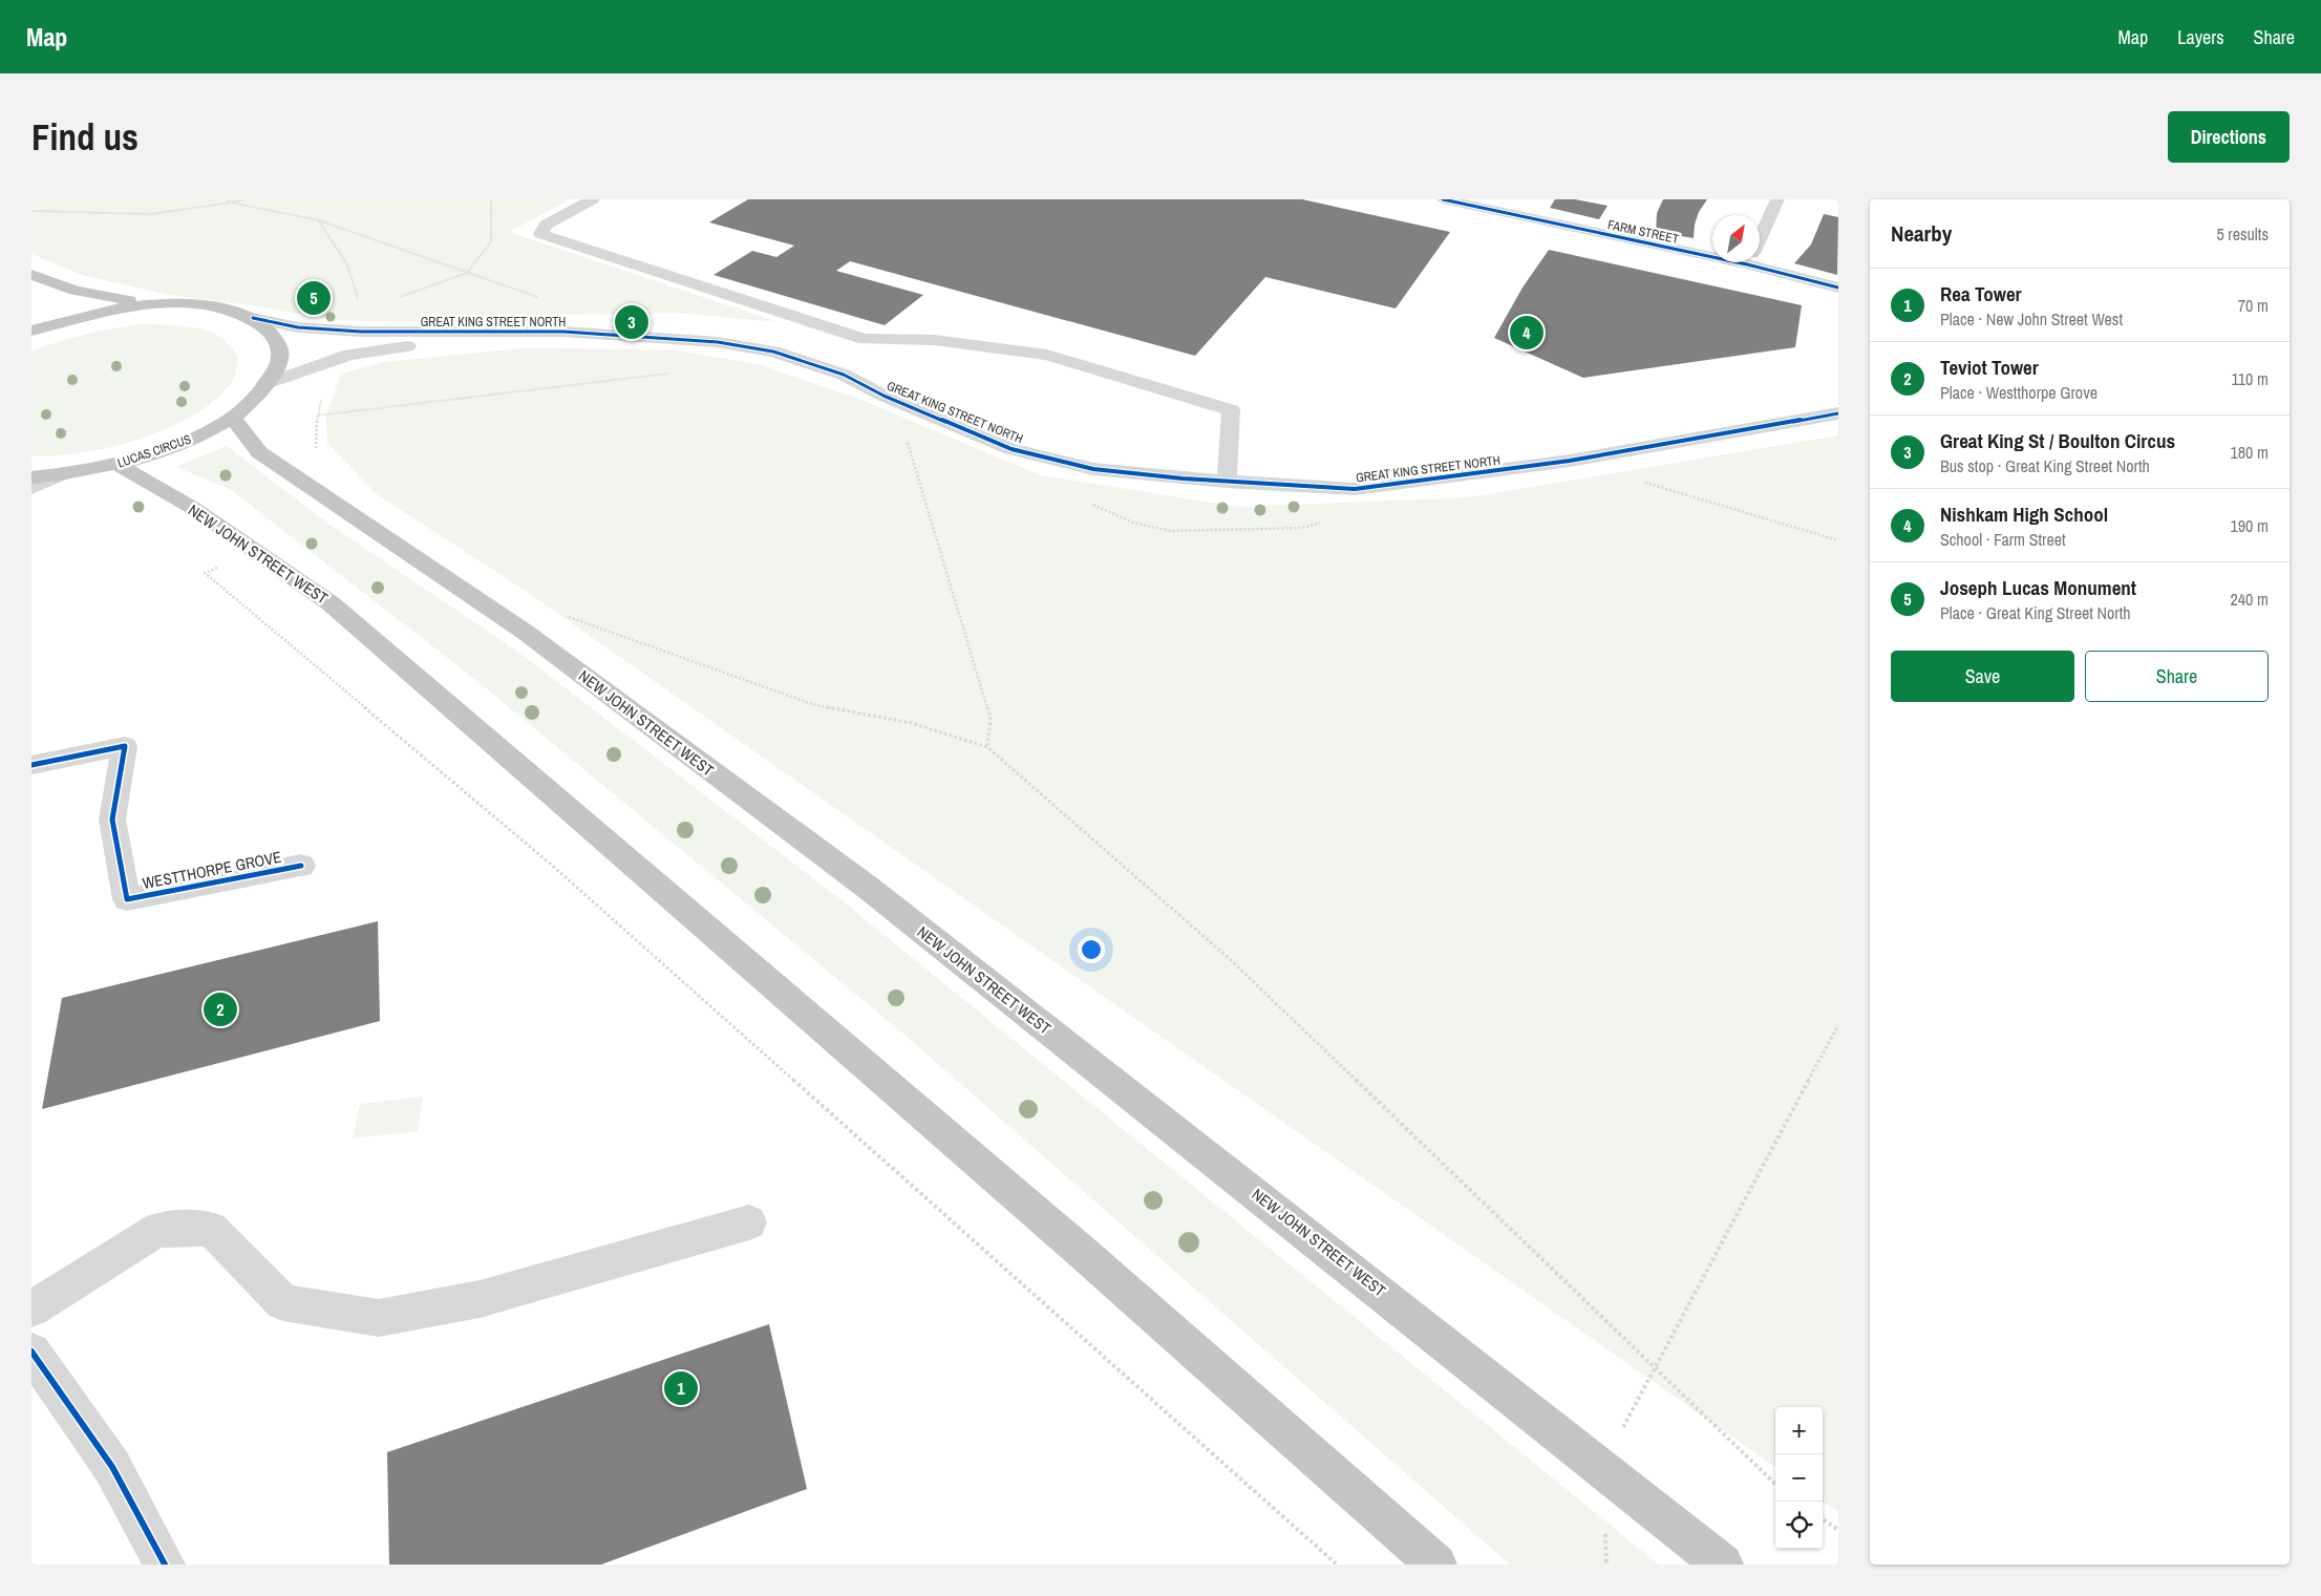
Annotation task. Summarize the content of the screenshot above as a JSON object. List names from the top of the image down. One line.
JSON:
{"streets":{"highway":["LUCAS CIRCUS","NEW JOHN STREET WEST"],"street":["FARM STREET","GREAT KING STREET NORTH","WESTTHORPE GROVE"]},"crossings":[["GREAT KING STREET NORTH","LUCAS CIRCUS"],["LUCAS CIRCUS","NEW JOHN STREET WEST"]],"north":"top right","page":{"header":"Map","nav":["Map","Layers","Share"],"buttons":["Directions",["Save","Share"]],"title":"Find us","heading":["Nearby","5 results"],"list":[{"mark":"1","name":"Rea Tower","note":"Place · New John Street West","value":"70 m"},{"mark":"2","name":"Teviot Tower","note":"Place · Westthorpe Grove","value":"110 m"},{"mark":"3","name":"Great King St / Boulton Circus","note":"Bus stop · Great King Street North","value":"180 m"},{"mark":"4","name":"Nishkam High School","note":"School · Farm Street","value":"190 m"},{"mark":"5","name":"Joseph Lucas Monument","note":"Place · Great King Street North","value":"240 m"}],"pins":["5","3","4","2","1"],"map_buttons":["+","−"]}}
